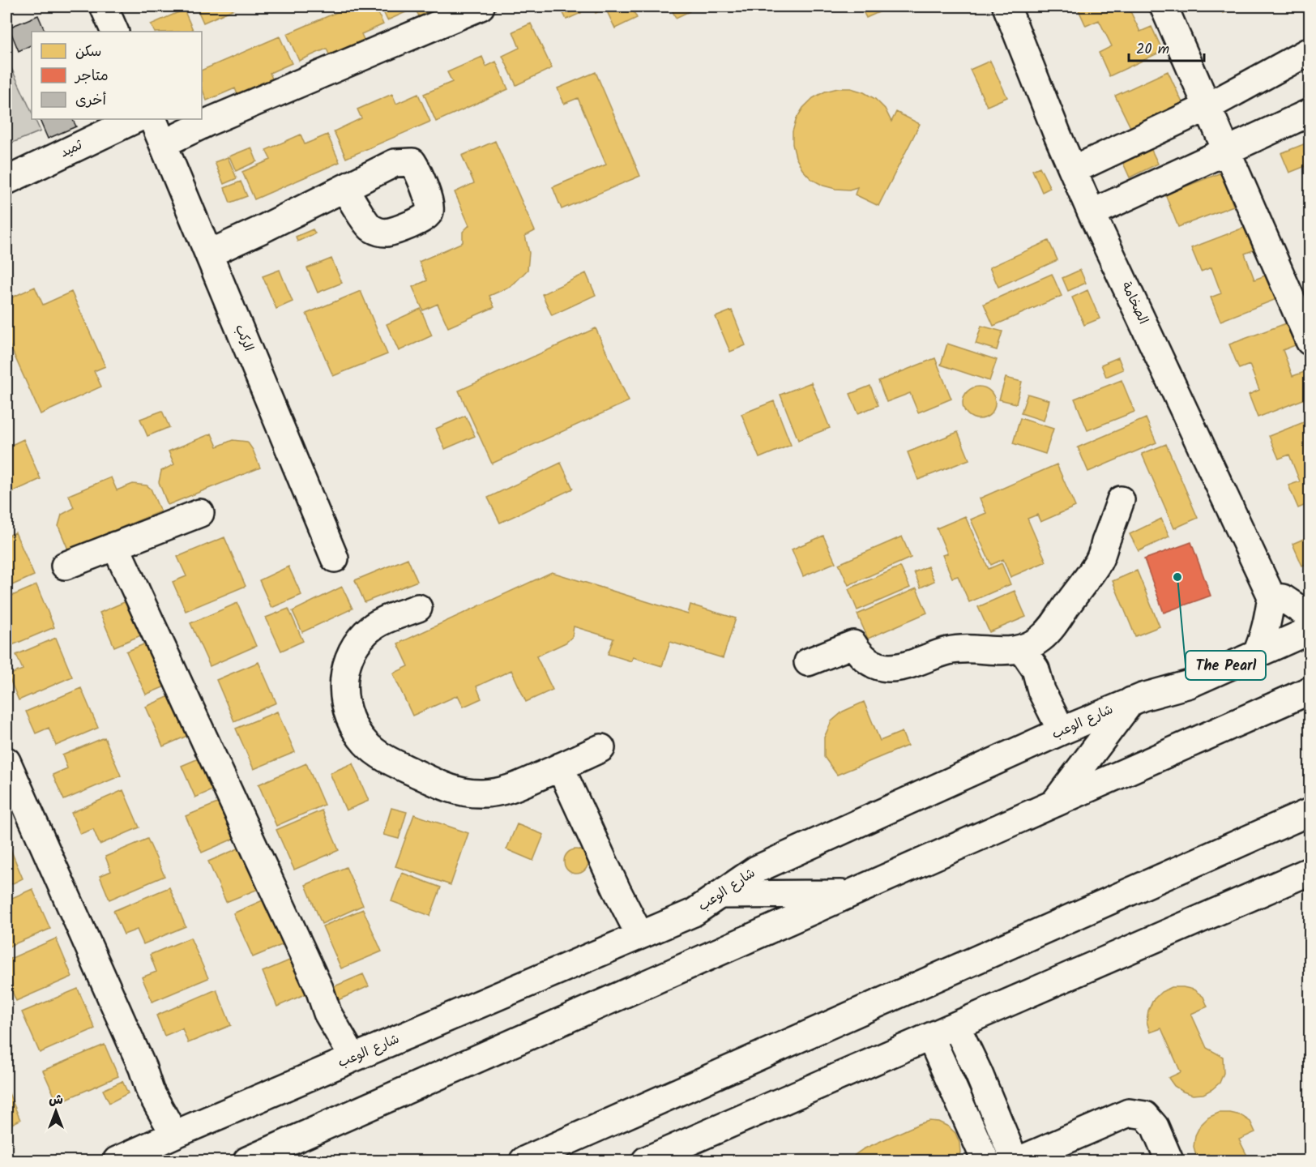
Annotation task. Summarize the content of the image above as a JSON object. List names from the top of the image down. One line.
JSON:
{"streets":{"street":["ثميد","الصخامة","الركب","شارع الوعب"]},"places":["The Pearl"],"legend":["سكن","متاجر","أخرى"],"scale_bar":"20 m","north":"top"}
